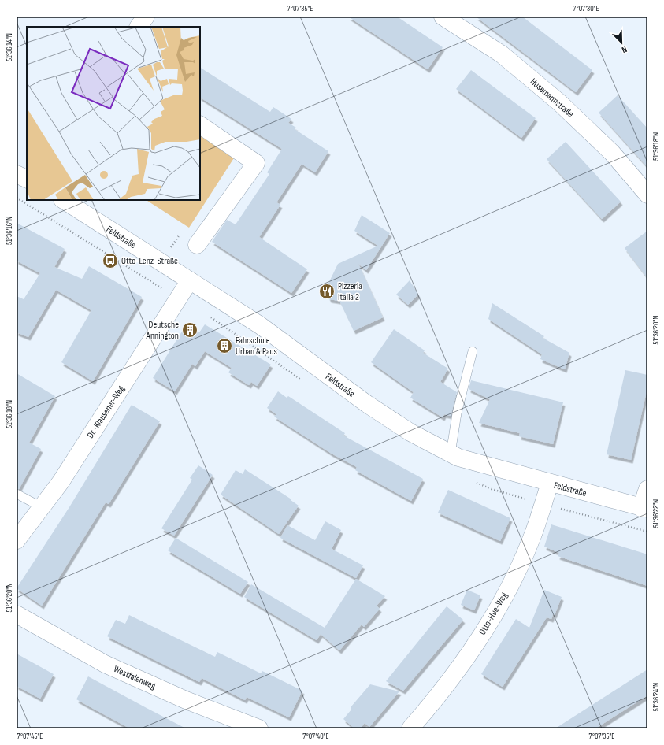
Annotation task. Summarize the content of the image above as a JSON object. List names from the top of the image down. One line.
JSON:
{"streets":{"street":["Husemannstraße","Feldstraße","Dr.-Klausener-Weg","Otto-Hue-Weg","Westfalenweg"]},"crossings":[["Feldstraße","Dr.-Klausener-Weg"],["Feldstraße","Otto-Hue-Weg"]],"places":{"bus stop":["Otto-Lenz-Straße"],"restaurant":["Pizzeria Italia 2"],"building":["Deutsche Annington","Fahrschule Urban & Paus"]},"north":"bottom right","coordinates":["7°07'35\"E","7°07'30\"E","51°36'14\"N","51°36'18\"N","51°36'16\"N","51°36'20\"N","51°36'22\"N","51°36'24\"N","7°07'45\"E","7°07'40\"E"]}
